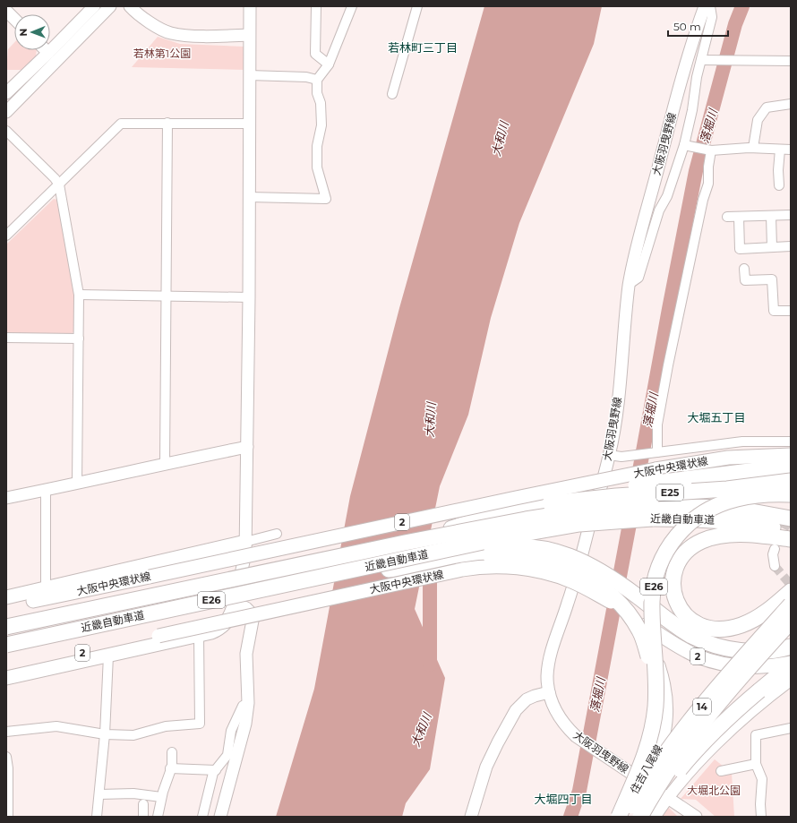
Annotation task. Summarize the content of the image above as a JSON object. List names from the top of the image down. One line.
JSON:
{"streets":{"highway":["E25","近畿自動車道","E26","14"],"main road":["大阪中央環状線","2"],"street":["大阪羽曳野線","住吉八尾線"]},"crossings":[["大阪羽曳野線","住吉八尾線"],["大阪中央環状線","14"],["大阪中央環状線","住吉八尾線"],["E25","近畿自動車道"],["近畿自動車道","E26"],["E26","住吉八尾線"]],"districts":["若林町三丁目","大堀五丁目","大堀四丁目"],"water":["落堀川","大和川"],"parks":["若林第1公園","大堀北公園"],"scale_bar":"50 m","north":"left"}
